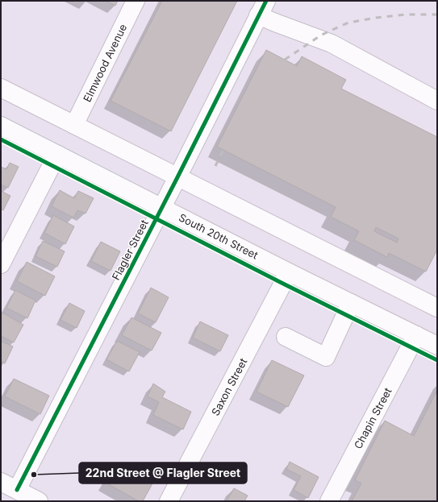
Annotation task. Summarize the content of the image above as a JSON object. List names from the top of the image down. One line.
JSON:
{"streets":{"street":["Elmwood Avenue","South 20th Street","Flagler Street","Saxon Street","Chapin Street"]},"crossings":[["South 20th Street","Flagler Street"],["South 20th Street","Saxon Street"],["South 20th Street","Chapin Street"]],"places":["22nd Street @ Flagler Street"]}
